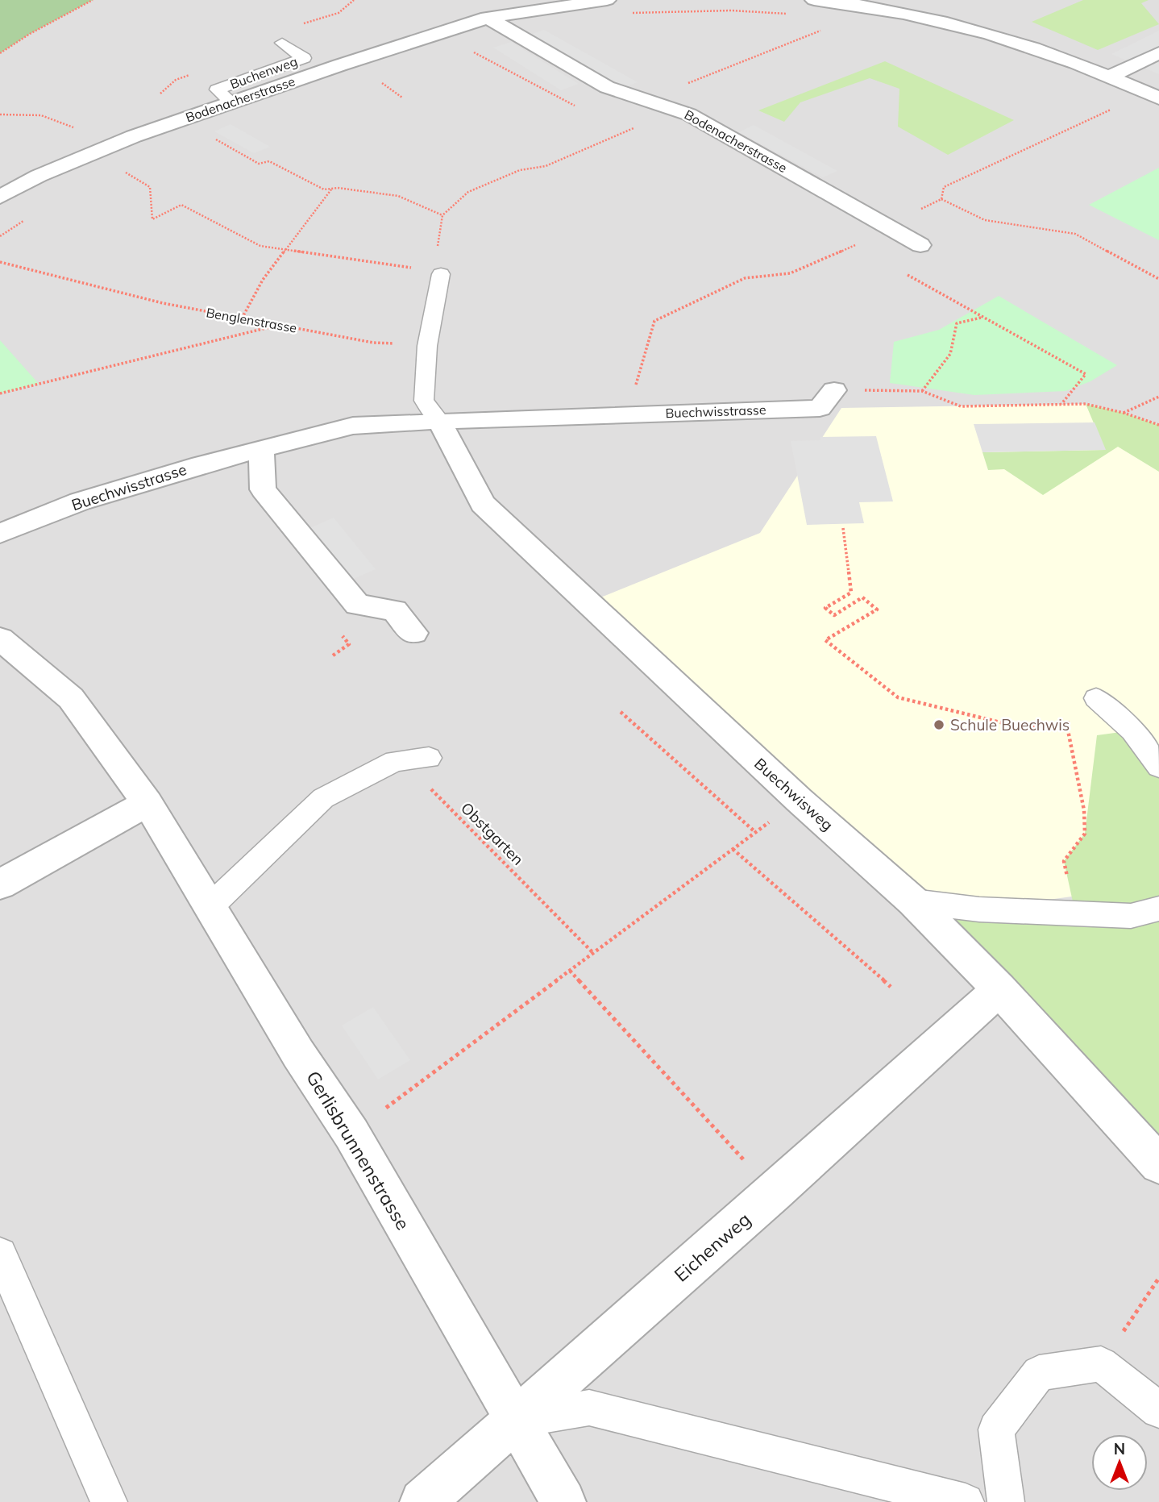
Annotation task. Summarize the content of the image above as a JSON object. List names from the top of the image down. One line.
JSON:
{"streets":{"street":["Bodenacherstrasse","Buechwisstrasse","Buechwisweg","Gerlisbrunnenstrasse","Eichenweg"],"lane":["Buchenweg"],"path":["Benglenstrasse","Obstgarten"]},"crossings":[["Buchenweg","Bodenacherstrasse"],["Buechwisstrasse","Buechwisweg"],["Buechwisweg","Eichenweg"],["Gerlisbrunnenstrasse","Eichenweg"]],"places":["Schule Buechwis"],"north":"top"}
